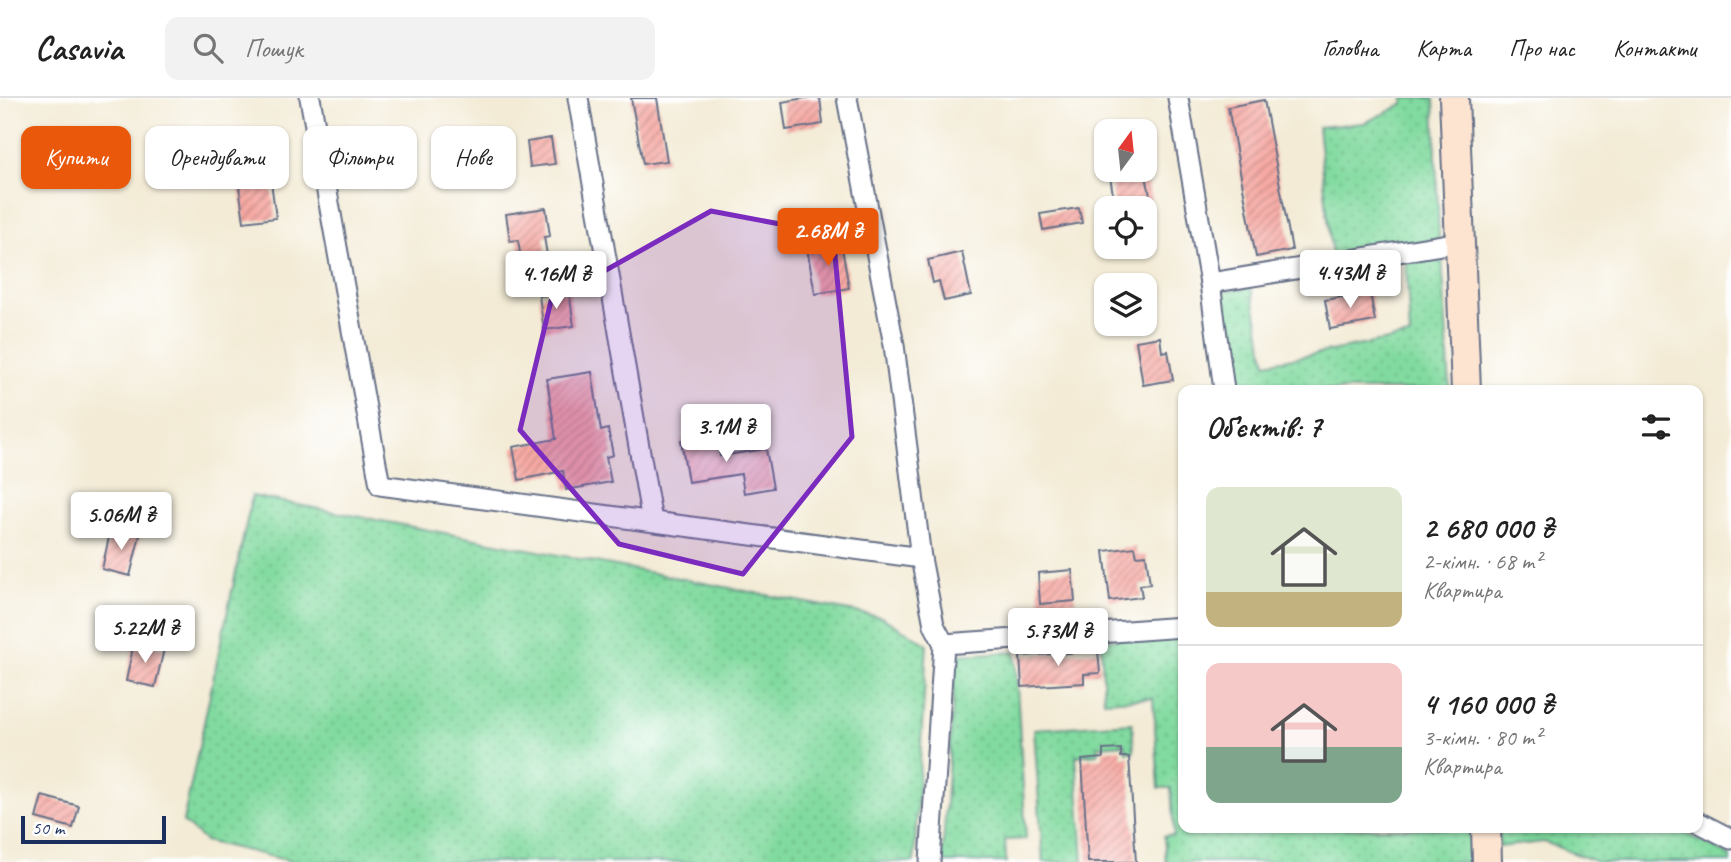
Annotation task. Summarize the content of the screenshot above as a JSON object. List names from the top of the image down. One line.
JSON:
{"scale_bar":"50 m","north":"top","page":{"header":"Casavia","search":"Пошук","nav":["Головна","Карта","Про нас","Контакти"],"chip":["Купити","Орендувати","Фільтри","Нове"],"price":["2.68M ₴","4.43M ₴","4.16M ₴","3.1M ₴","5.06M ₴","5.22M ₴","5.73M ₴"],"heading":"Об’єктів: 7","list":[{"name":"2 680 000 ₴","note":"2-кімн. · 68 m² · Квартира"},{"name":"4 160 000 ₴","note":"3-кімн. · 80 m² · Квартира"}],"scale":"50 m"}}
